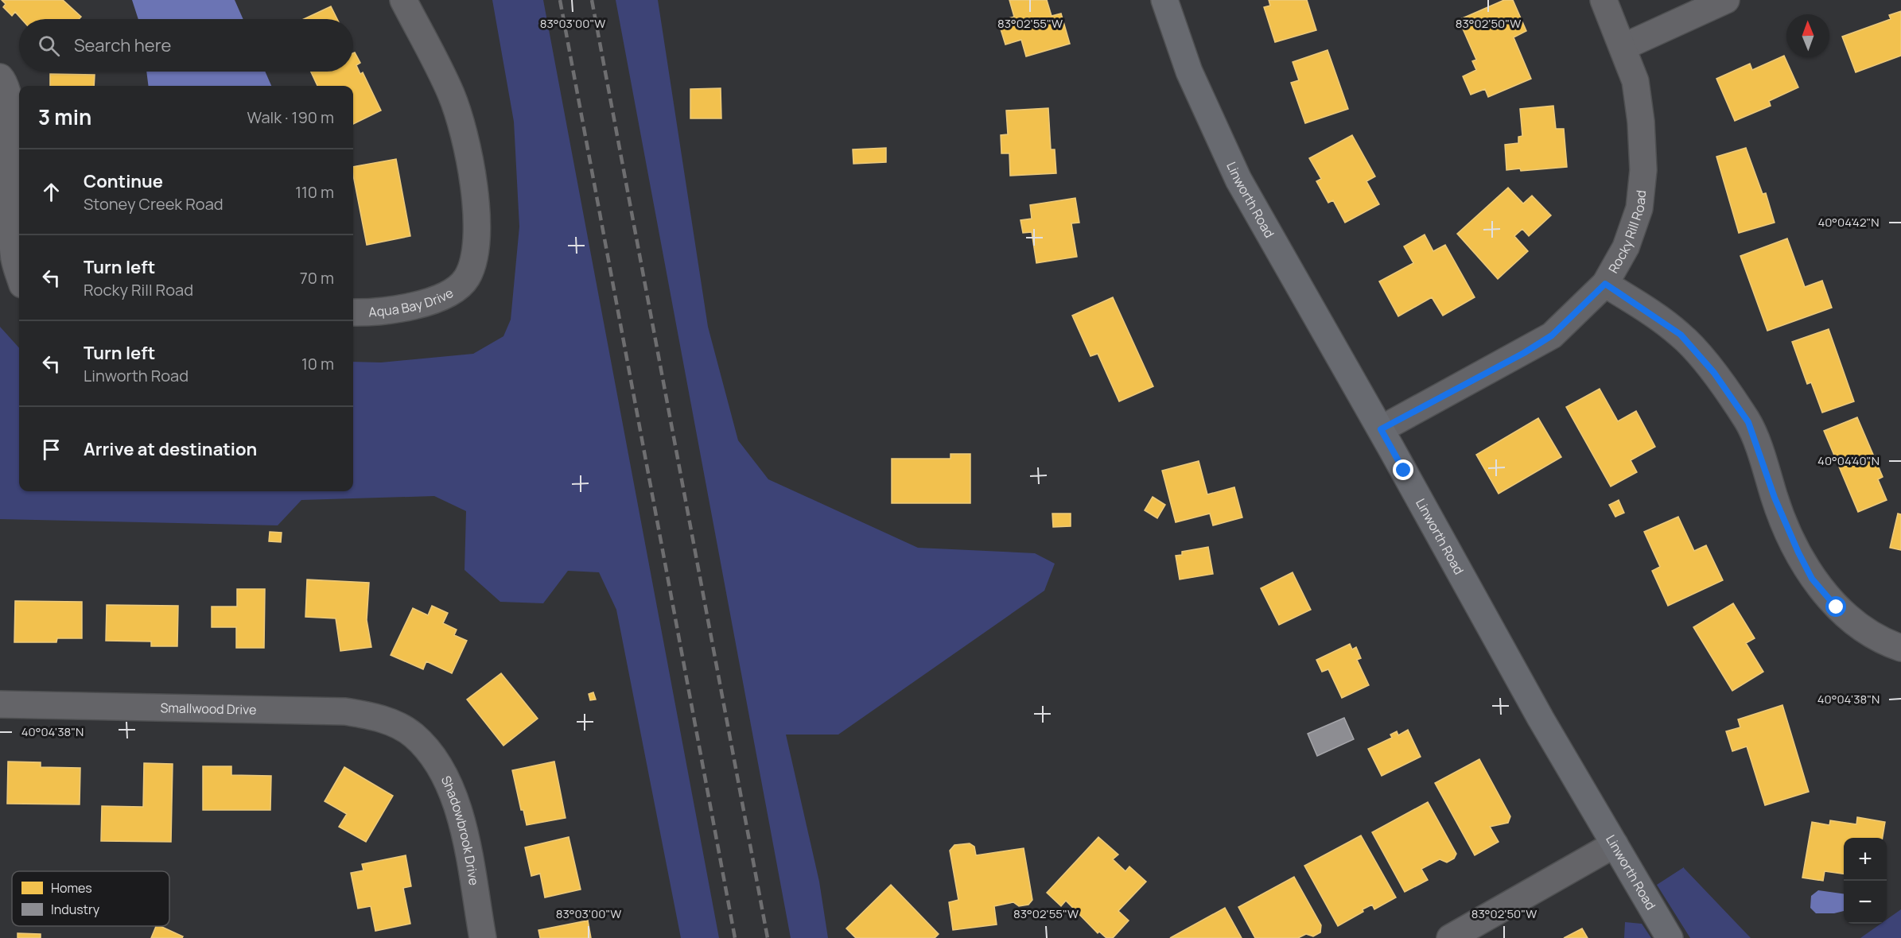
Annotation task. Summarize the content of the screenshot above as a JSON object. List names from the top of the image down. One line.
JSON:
{"streets":{"main road":["Linworth Road"],"street":["Rocky Rill Road","Aqua Bay Drive","Smallwood Drive","Shadowbrook Drive"]},"crossings":[["Linworth Road","Rocky Rill Road"],["Smallwood Drive","Shadowbrook Drive"]],"legend":["Homes","Industry"],"north":"top","page":{"search":"Search here","heading":["3 min","Walk · 190 m"],"list":[["Continue","Stoney Creek Road","110 m"],["Turn left","Rocky Rill Road","70 m"],["Turn left","Linworth Road","10 m"],"Arrive at destination"],"map_buttons":["+","−"]},"coordinates":["83°03'00\"W","83°02'55\"W","83°02'50\"W","40°04'42\"N","40°04'40\"N","40°04'38\"N"]}
